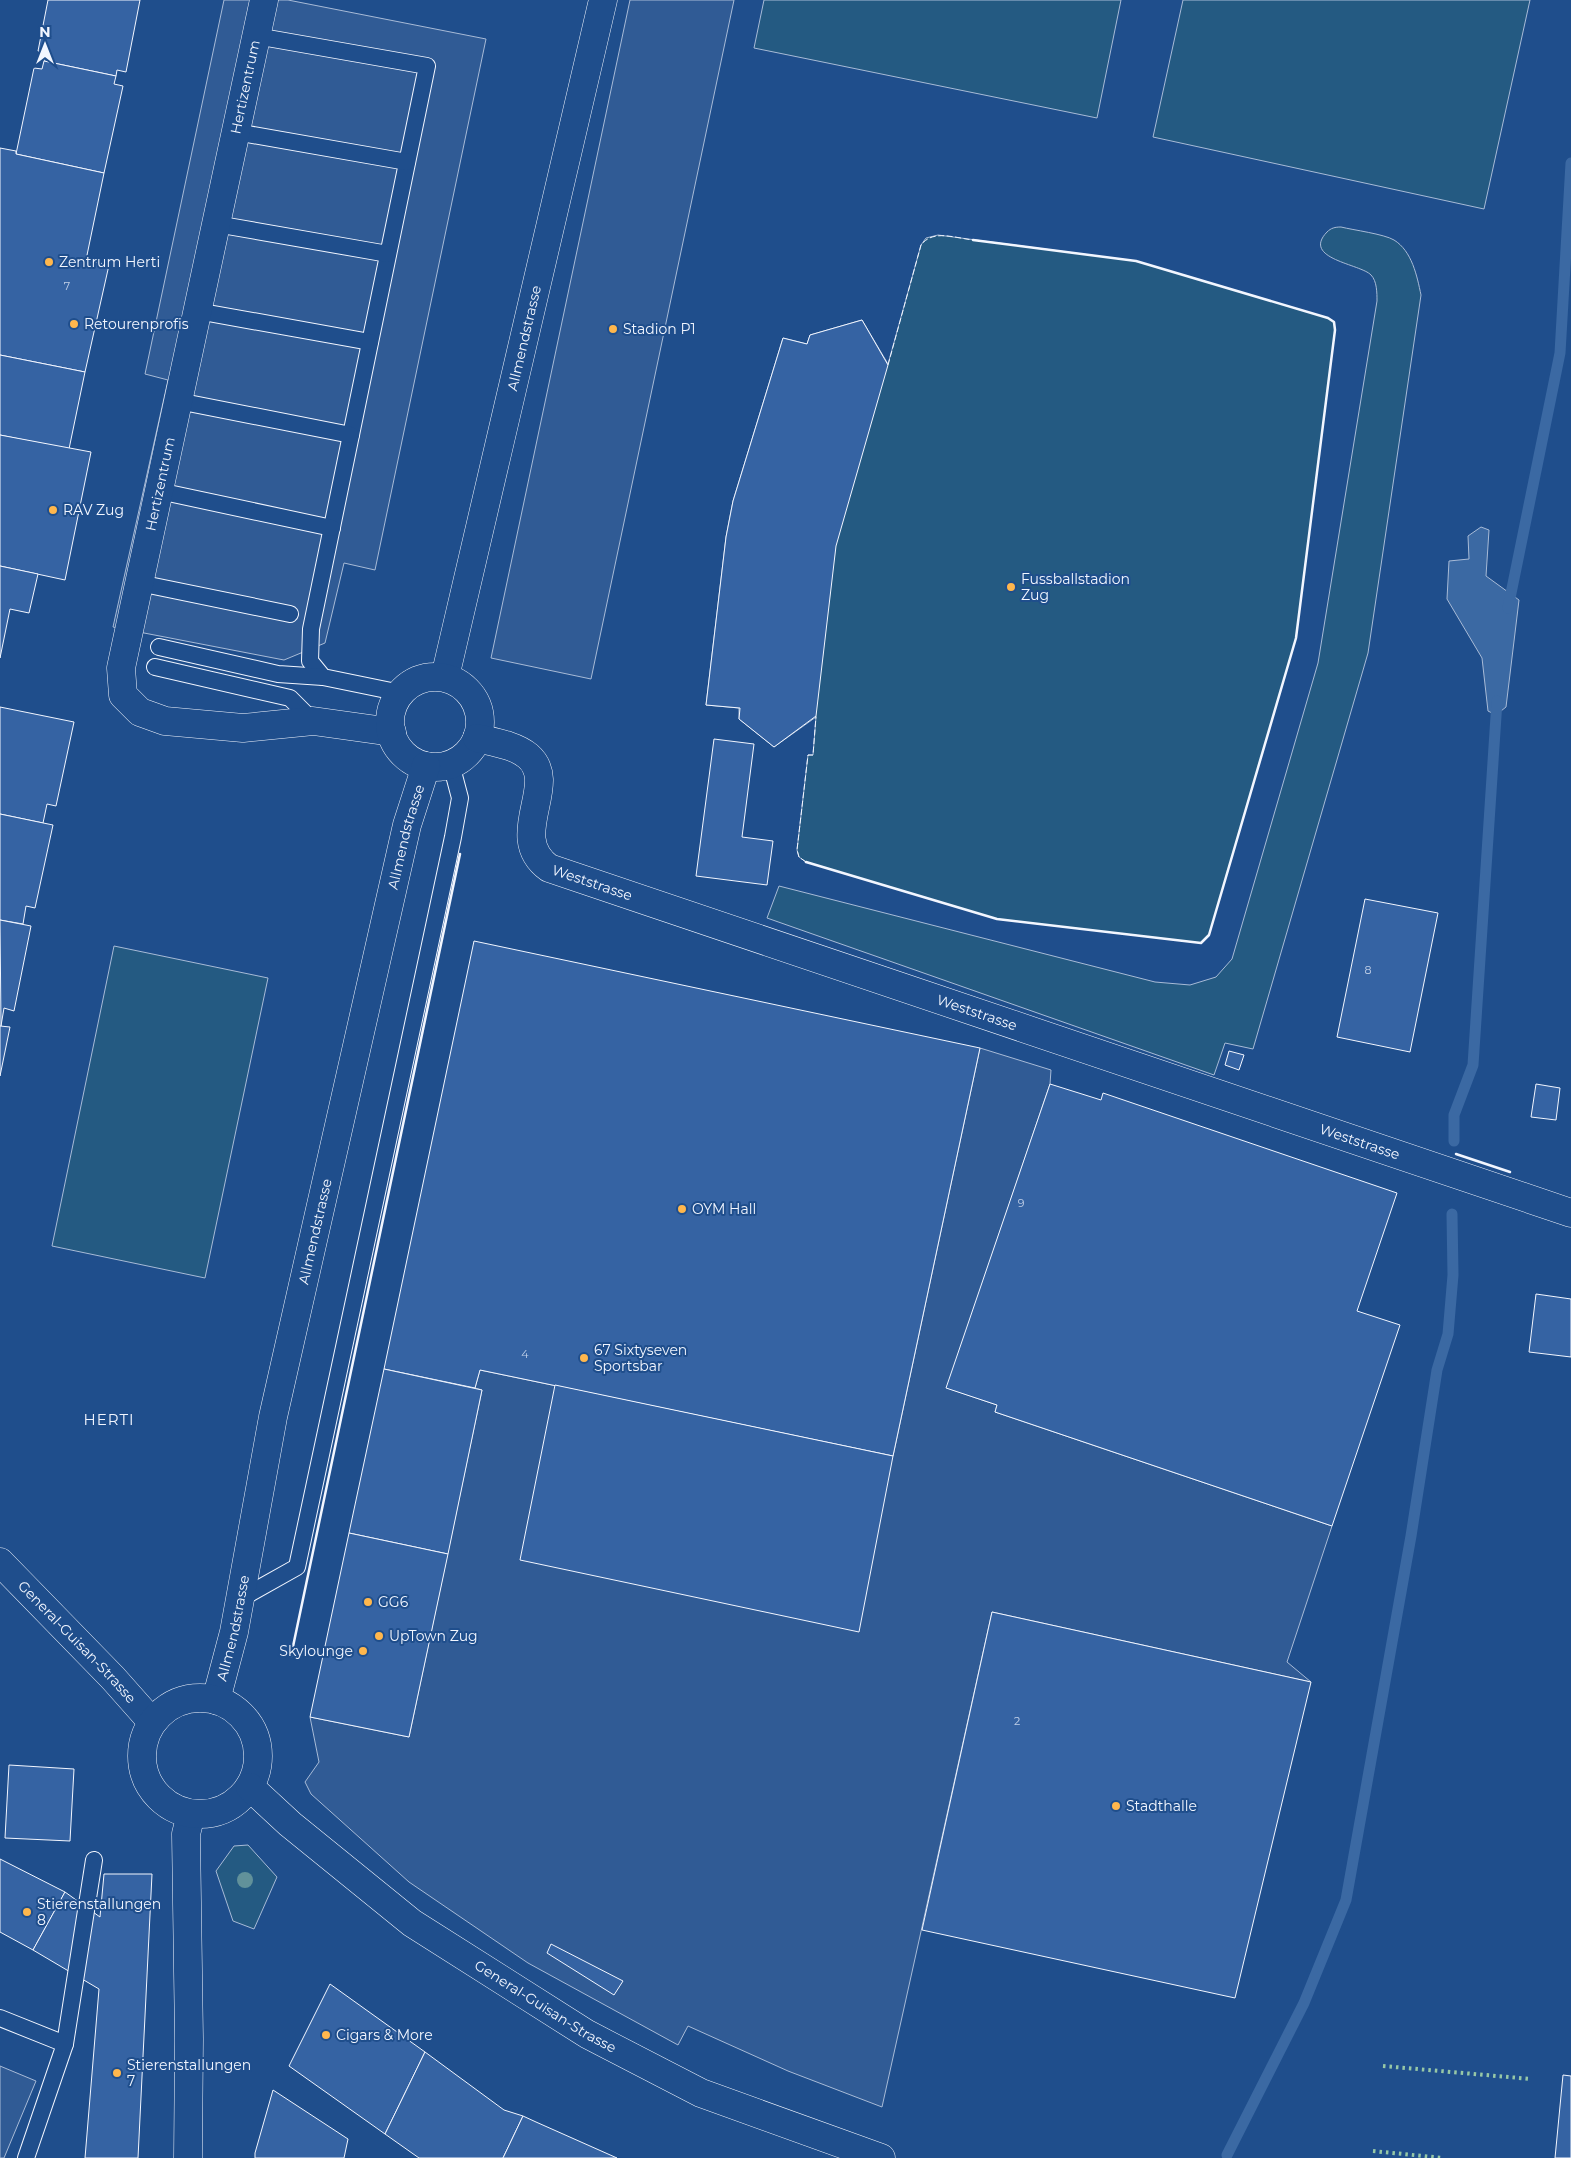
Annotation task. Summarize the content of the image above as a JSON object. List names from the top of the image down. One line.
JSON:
{"streets":{"street":["Hertizentrum","Allmendstrasse","Weststrasse","General-Guisan-Strasse"]},"crossings":[["Hertizentrum","Allmendstrasse"],["Hertizentrum","Weststrasse"],["Allmendstrasse","Weststrasse"],["Allmendstrasse","General-Guisan-Strasse"]],"districts":["HERTI"],"places":["Zentrum Herti","Retourenprofis","Stadion P1","RAV Zug","Fussballstadion Zug","OYM Hall","67 Sixtyseven Sportsbar","GG6","UpTown Zug","Skylounge","Stadthalle","Stierenstallungen 8","Cigars & More","Stierenstallungen 7"],"house_numbers":["7","8","9","4","2"],"north":"top"}
